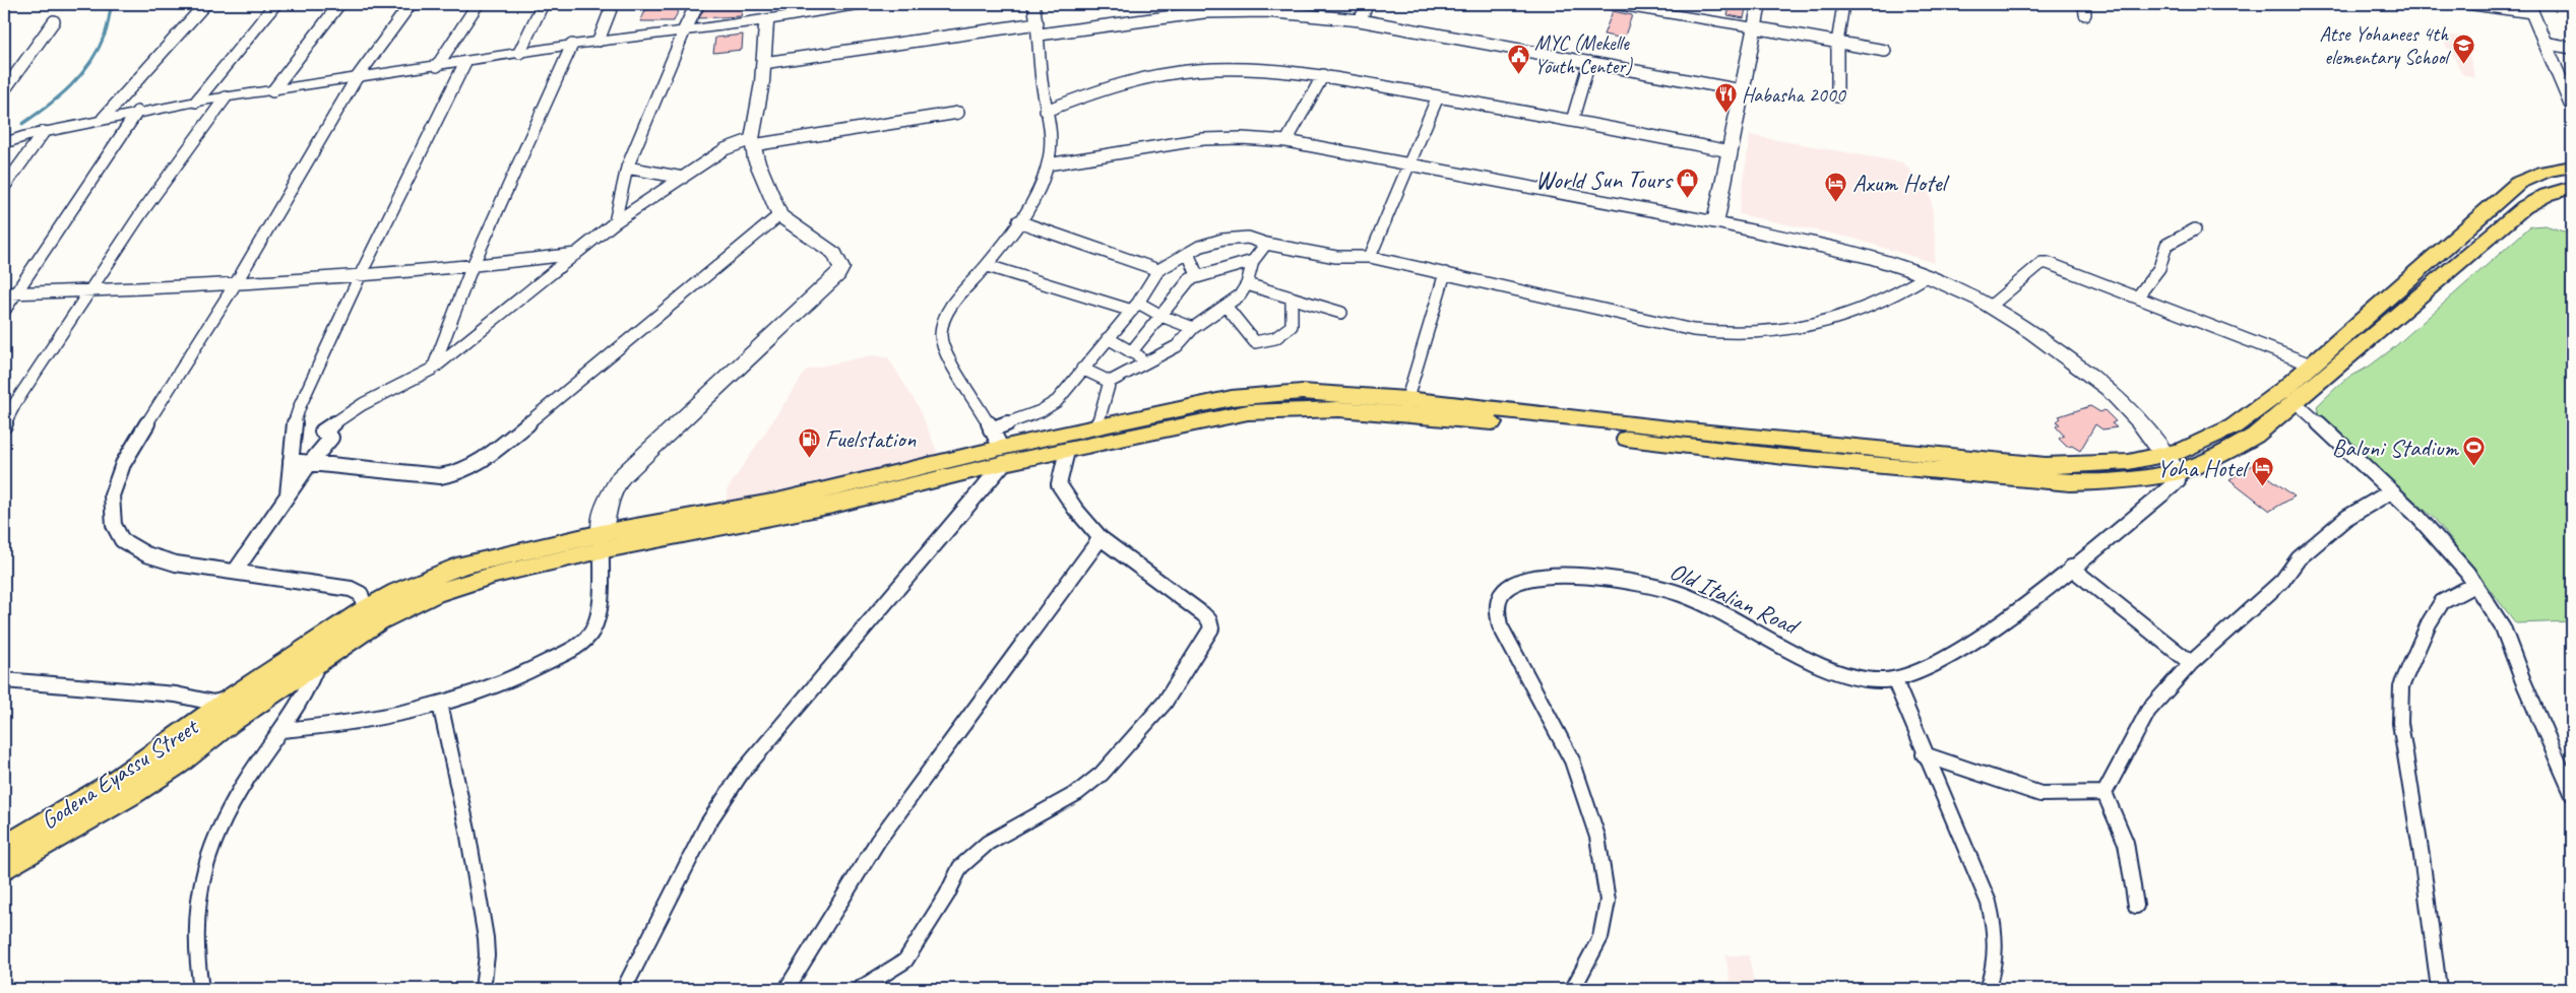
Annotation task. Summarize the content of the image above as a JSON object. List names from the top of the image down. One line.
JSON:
{"streets":{"main road":["Godena Eyassu Street"],"street":["Old Italian Road"]},"places":{"school or university":["Atse Yohanees 4th elementary School"],"public building":["MYC (Mekelle Youth Center)"],"restaurant":["Habasha 2000"],"shop":["World Sun Tours"],"hotel":["Axum Hotel","Yoha Hotel"],"fuel station":["Fuelstation"],"sports":["Baloni Stadium"]}}
